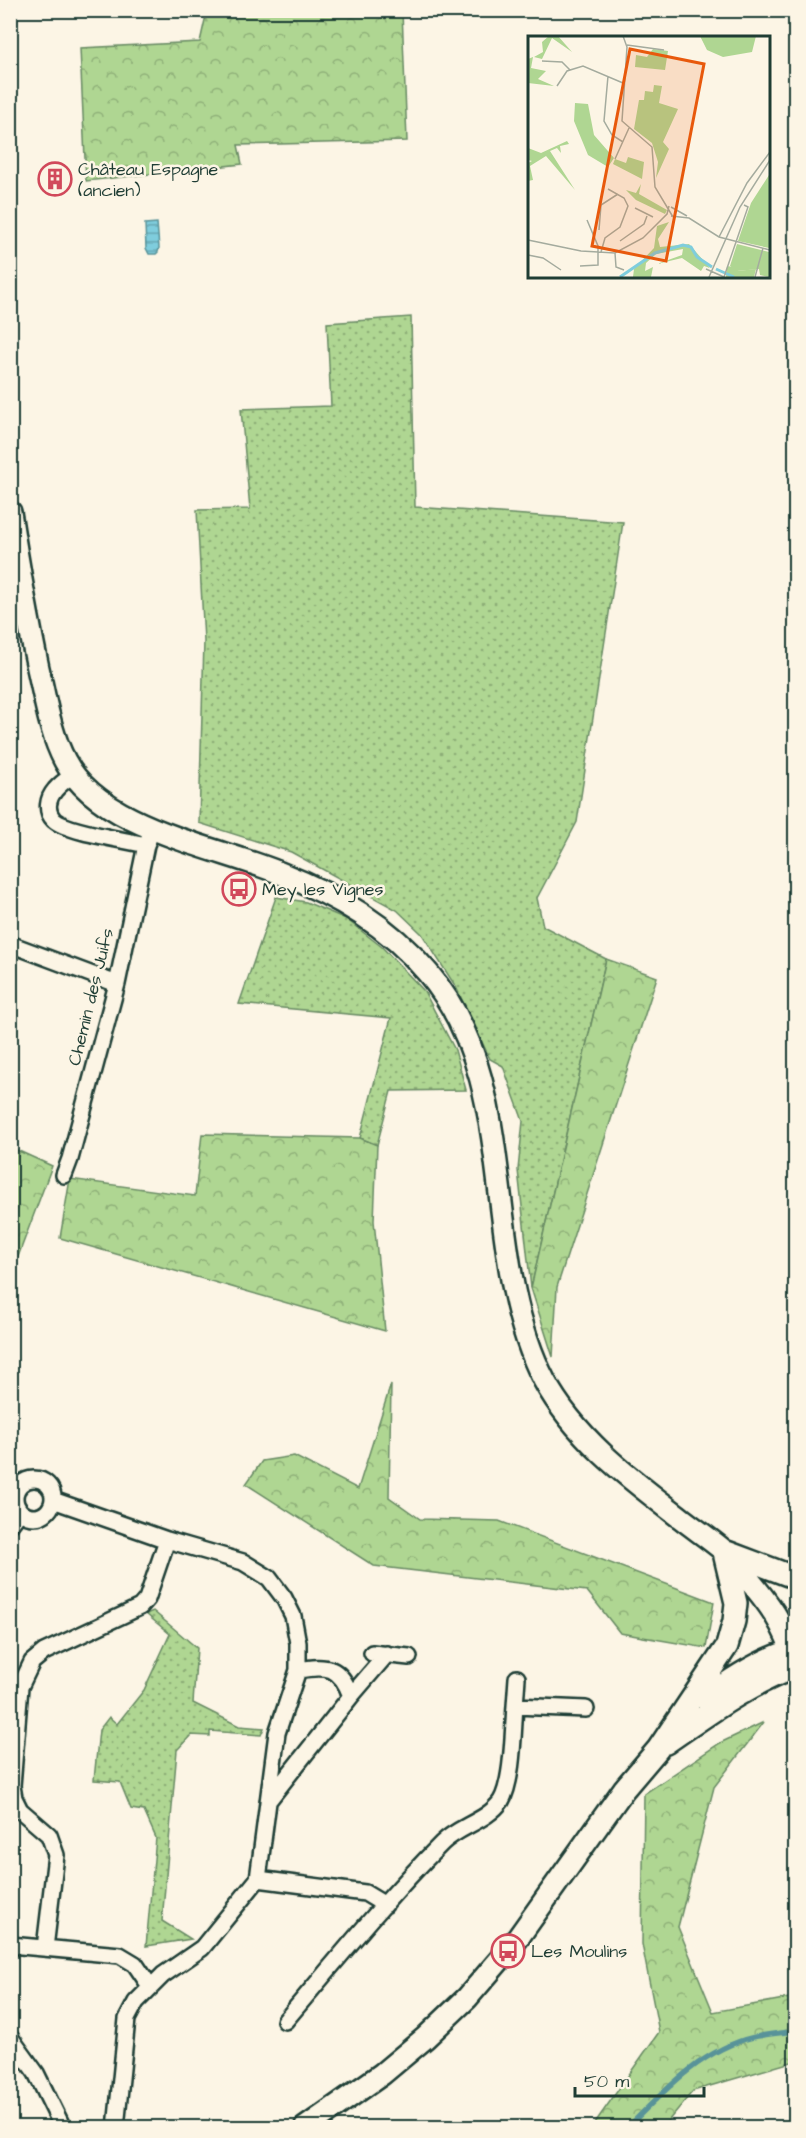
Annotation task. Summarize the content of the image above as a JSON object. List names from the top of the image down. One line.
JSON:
{"streets":{"street":["Chemin des Juifs"]},"places":{"building":["Château Espagne (ancien)"],"bus stop":["Mey les Vignes","Les Moulins"]},"scale_bar":"50 m"}
